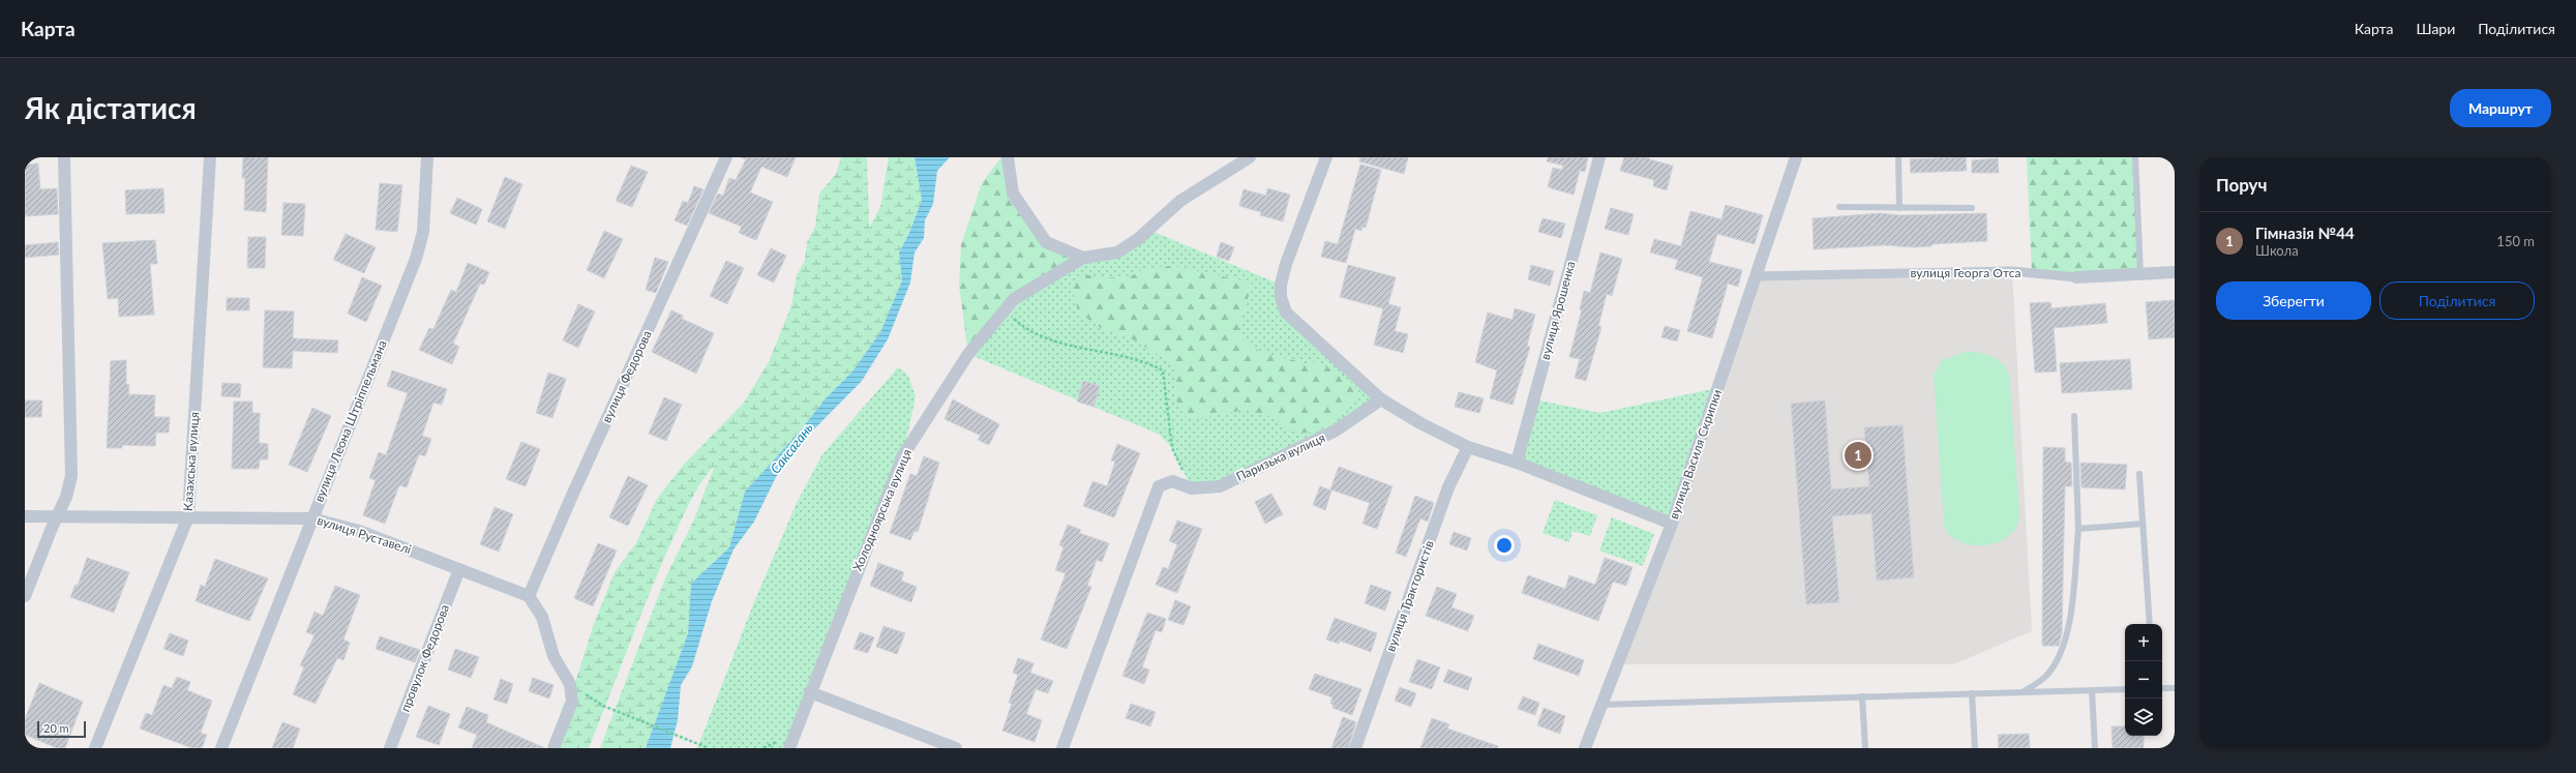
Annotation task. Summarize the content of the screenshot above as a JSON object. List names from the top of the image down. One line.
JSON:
{"streets":{"street":["вулиця Георга Отса","вулиця Ярошенка","вулиця Федорова","вулиця Леона Штріппельмана","вулиця Василя Скрипки","Паризька вулиця","Казахська вулиця","Холодноярська вулиця","вулиця Руставелі","вулиця Трактористів","провулок Федорова"]},"crossings":[["вулиця Георга Отса","вулиця Василя Скрипки"],["вулиця Федорова","вулиця Руставелі"],["вулиця Леона Штріппельмана","вулиця Руставелі"],["Казахська вулиця","вулиця Руставелі"],["вулиця Руставелі","провулок Федорова"]],"water":["Саксагань"],"scale_bar":"20 m","page":{"header":"Карта","nav":["Карта","Шари","Поділитися"],"buttons":["Маршрут",["Зберегти","Поділитися"]],"title":"Як дістатися","heading":"Поруч","list":[{"mark":"1","name":"Гімназія №44","note":"Школа","value":"150 m"}],"pins":"1","map_buttons":["+","−"],"scale":"20 m"}}
